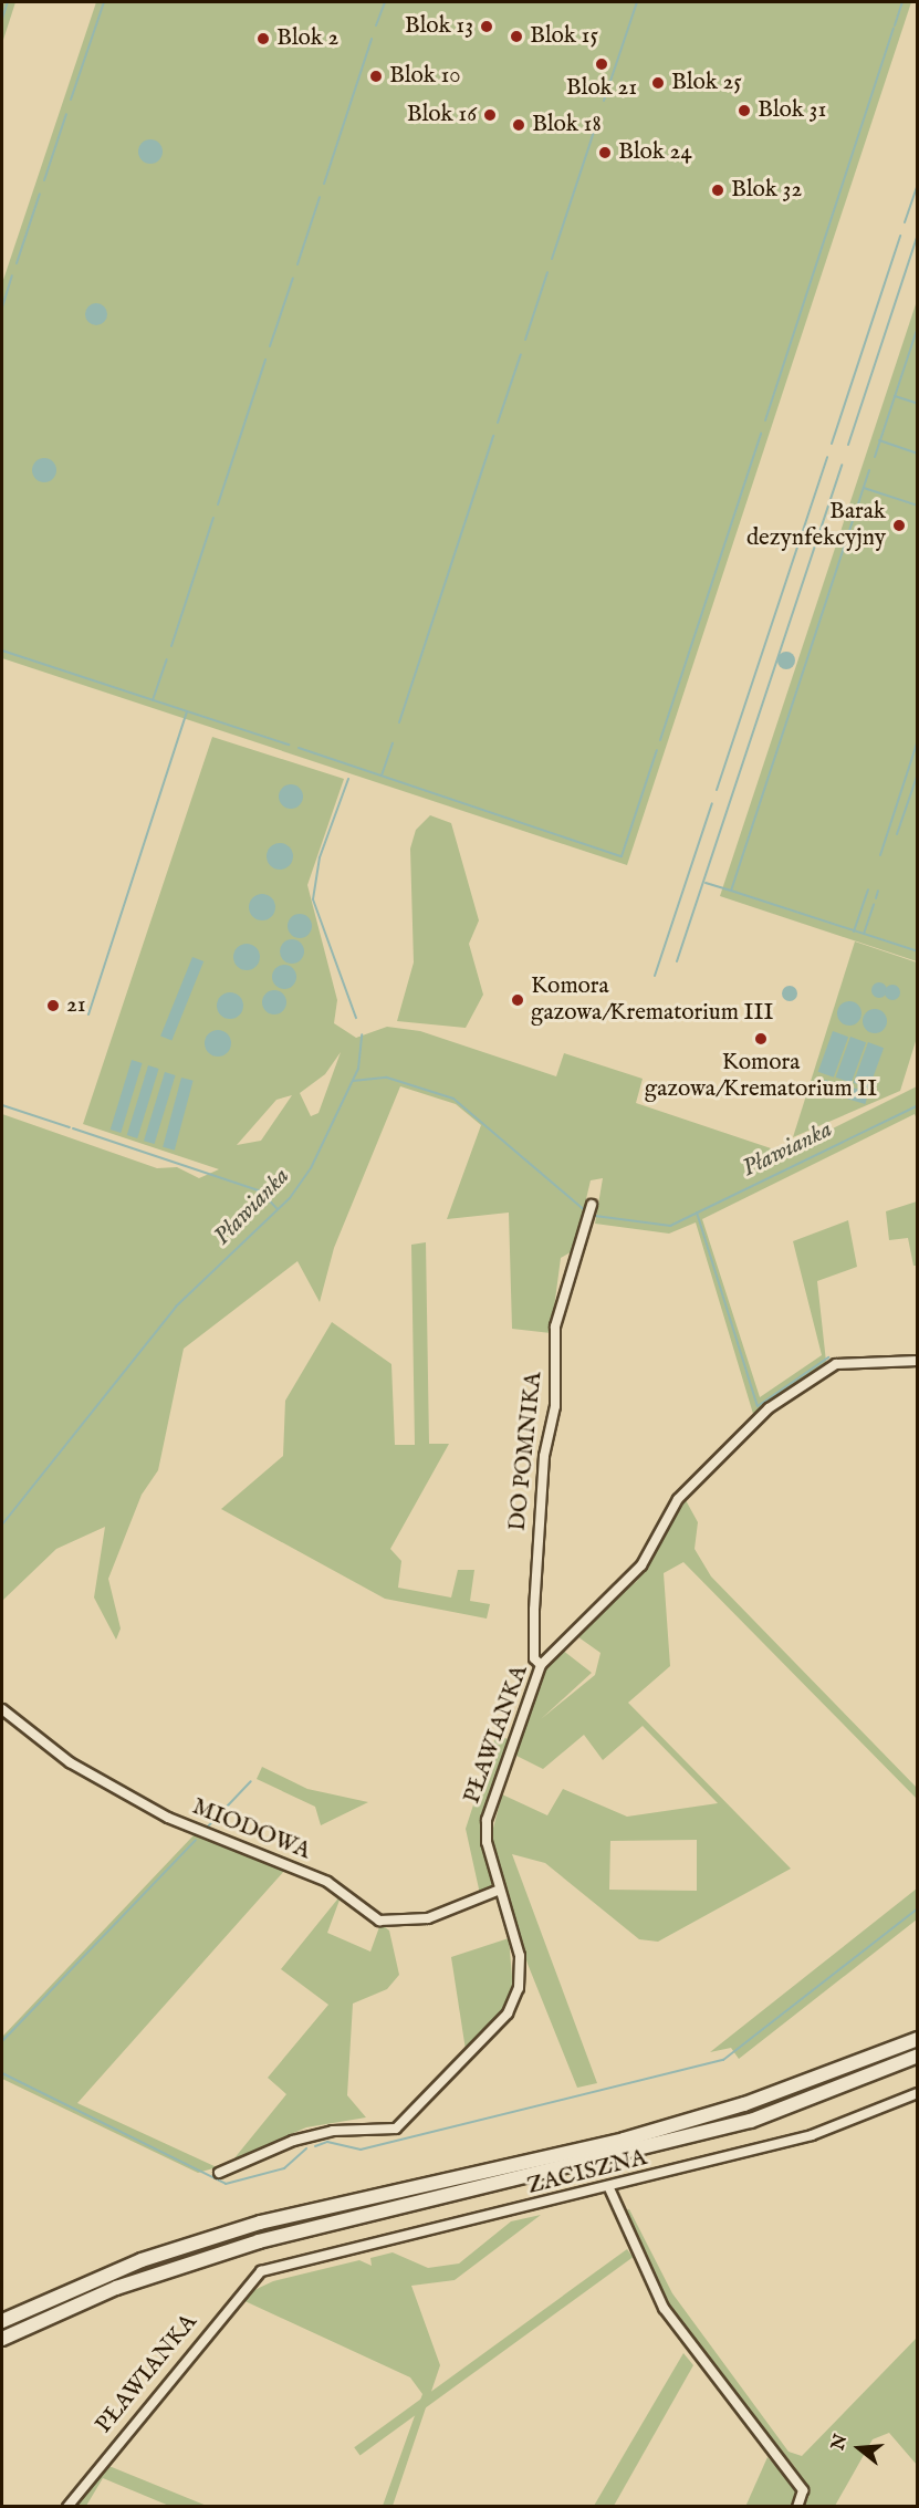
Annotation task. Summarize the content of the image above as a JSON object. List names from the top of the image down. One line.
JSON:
{"streets":{"street":["DO POMNIKA","PŁAWIANKA","MIODOWA","ZACISZNA"]},"crossings":[["DO POMNIKA","PŁAWIANKA"],["PŁAWIANKA","MIODOWA"],["PŁAWIANKA","ZACISZNA"]],"water":["Pławianka"],"places":["Blok 13","Blok 15","Blok 2","Blok 21","Blok 10","Blok 25","Blok 31","Blok 16","Blok 18","Blok 24","Blok 32","Barak dezynfekcyjny","Komora gazowa/Krematorium III","21","Komora gazowa/Krematorium II"],"north":"left"}
